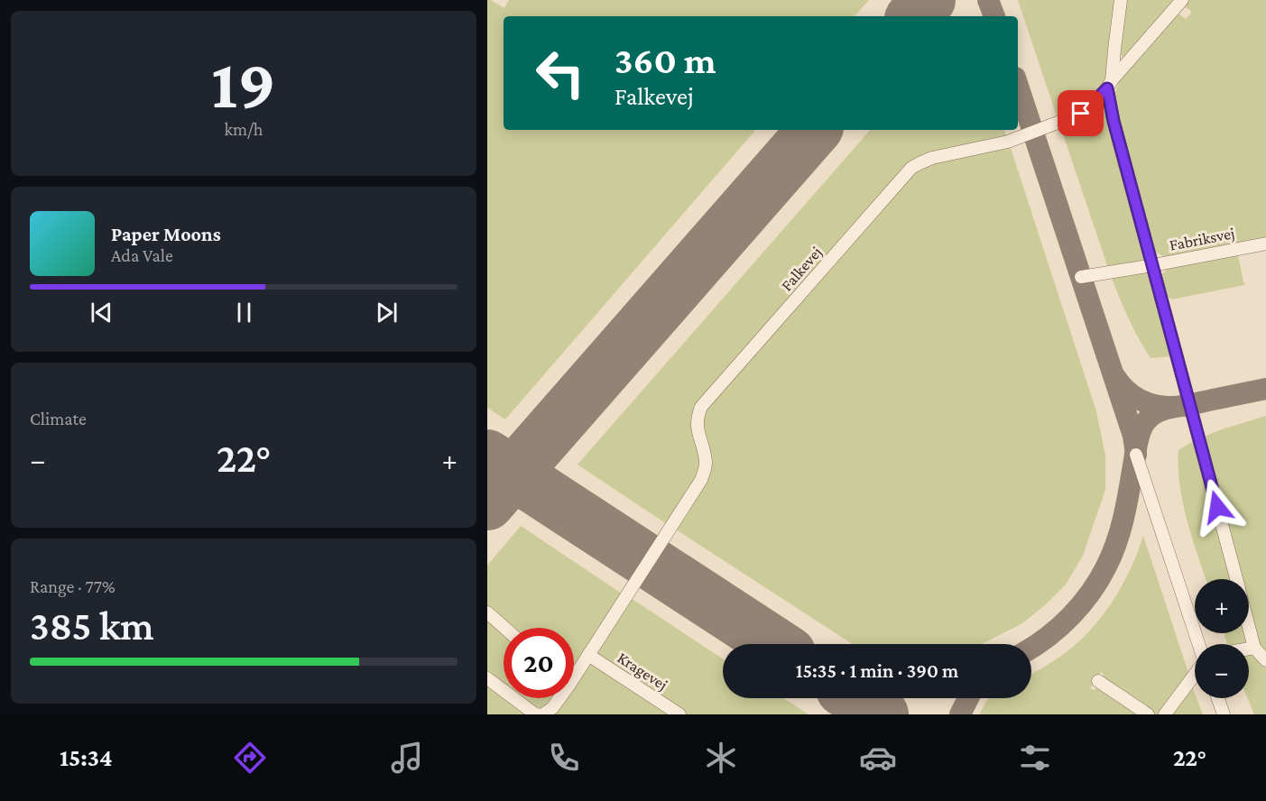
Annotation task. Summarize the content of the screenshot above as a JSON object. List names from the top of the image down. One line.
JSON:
{"streets":{"lane":["Fabriksvej","Falkevej","Kragevej"]},"crossings":[["Falkevej","Kragevej"]],"page":{"tile":[["19","km/h"],"Climate",["Range · 77%","385 km"]],"turn":["360 m","Falkevej"],"song":["Paper Moons","Ada Vale"],"heat":["−","22°","+"],"map_buttons":["+","−"],"limit":"20","trip":"15:35 · 1 min · 390 m","tabs":["15:34","22°"]}}
